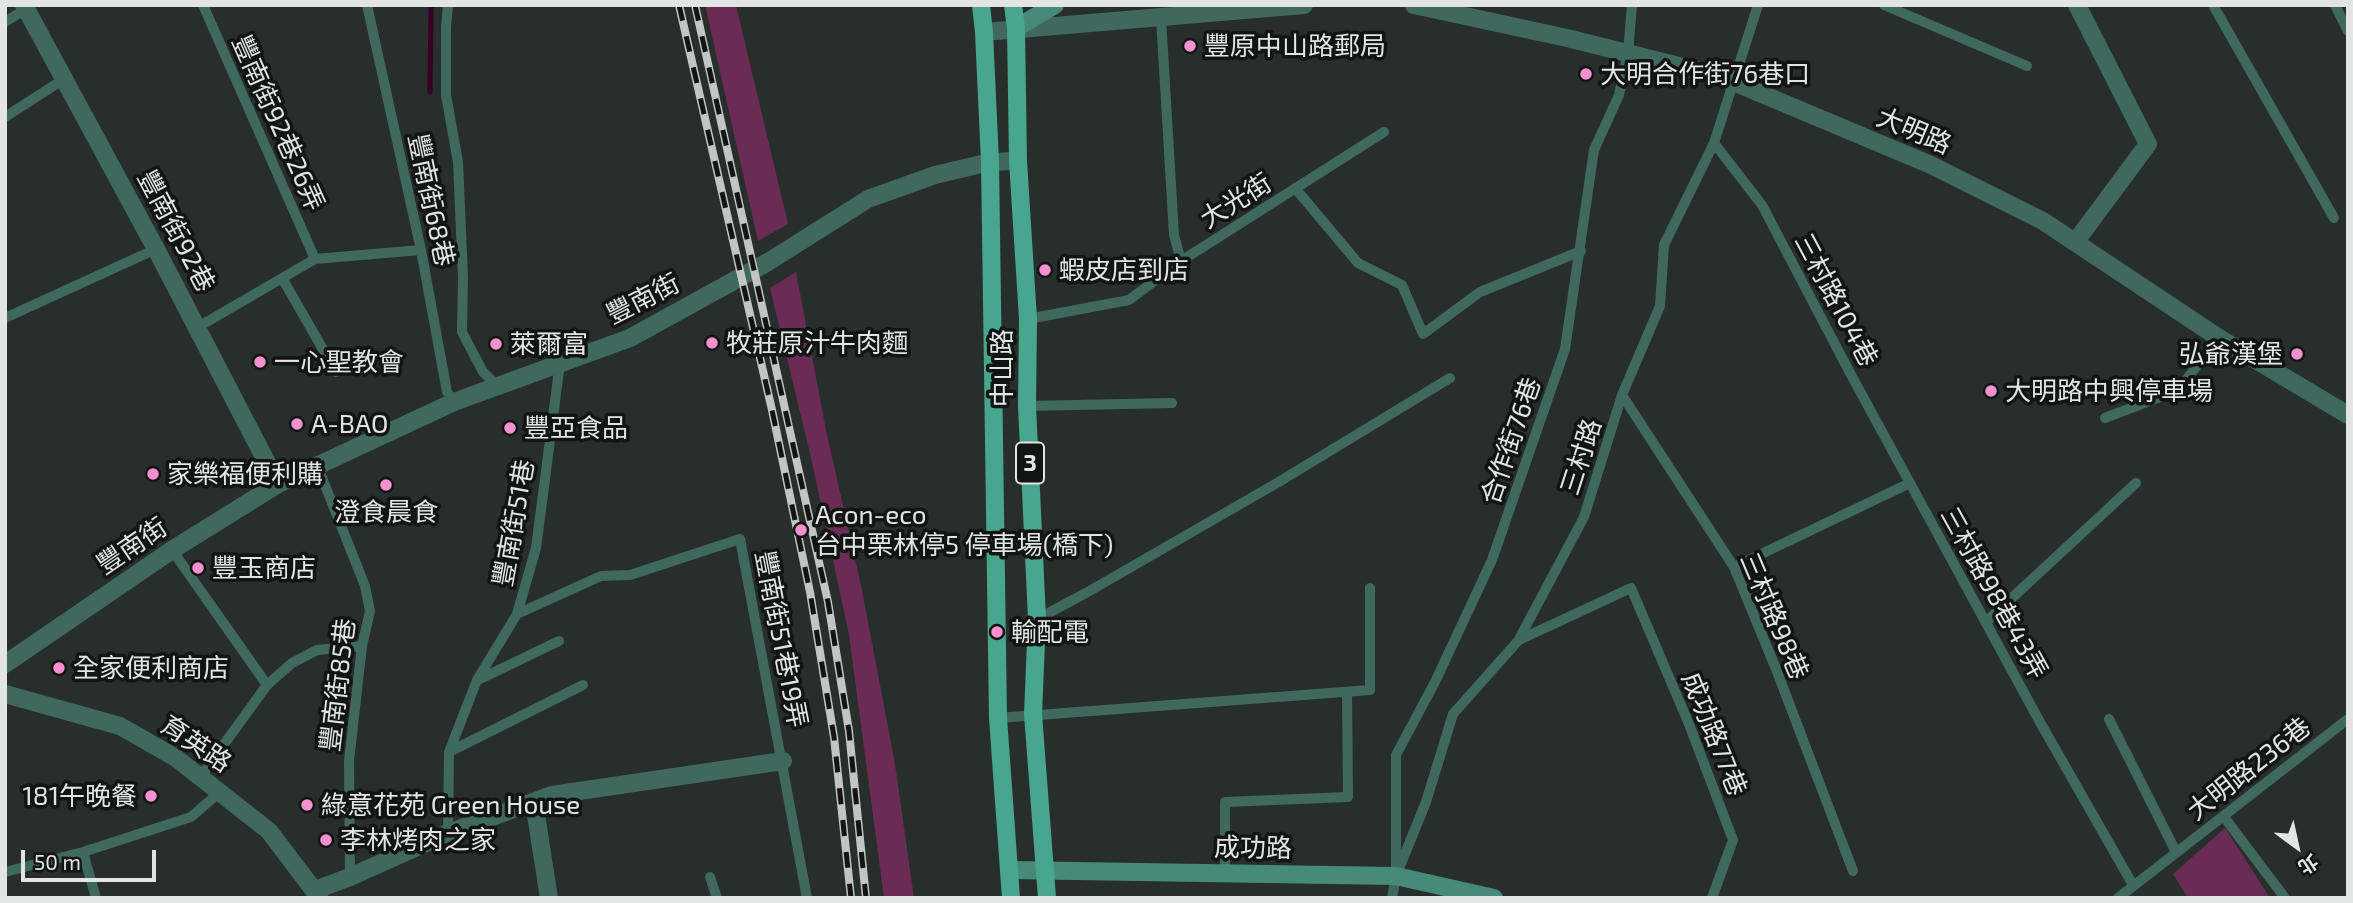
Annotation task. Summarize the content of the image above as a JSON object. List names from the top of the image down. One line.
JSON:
{"streets":{"main road":["中山路","3"],"street":["大明路","豐南街92巷","豐南街","育英路","成功路"],"lane":["豐南街92巷26弄","豐南街68巷","大光街","三村路104巷","合作街76巷","三村路","豐南街51巷","三村路98巷43弄","三村路98巷","豐南街51巷19弄","豐南街85巷","成功路77巷","大明路236巷"]},"crossings":[["大明路","合作街76巷"],["大明路","三村路"],["豐南街68巷","豐南街"],["大光街","中山路"],["豐南街92巷","豐南街"],["豐南街","中山路"],["豐南街","豐南街51巷"],["豐南街","豐南街85巷"],["三村路104巷","三村路"],["三村路104巷","三村路98巷43弄"],["中山路","成功路"],["合作街76巷","三村路"],["合作街76巷","成功路"],["三村路","三村路98巷"],["三村路","成功路77巷"],["三村路","成功路"],["豐南街51巷","豐南街51巷19弄"],["三村路98巷43弄","大明路236巷"]],"places":["豐原中山路郵局","大明合作街76巷口","蝦皮店到店","牧莊原汁牛肉麵","萊爾富","弘爺漢堡","一心聖教會","大明路中興停車場","A-BAO","豐亞食品","家樂福便利購","澄食晨食","Acon-eco 台中栗林停5 停車場(橋下)","豐玉商店","輸配電","全家便利商店","181午晚餐","綠意花苑 Green House","李林烤肉之家"],"scale_bar":"50 m","north":"bottom right"}
